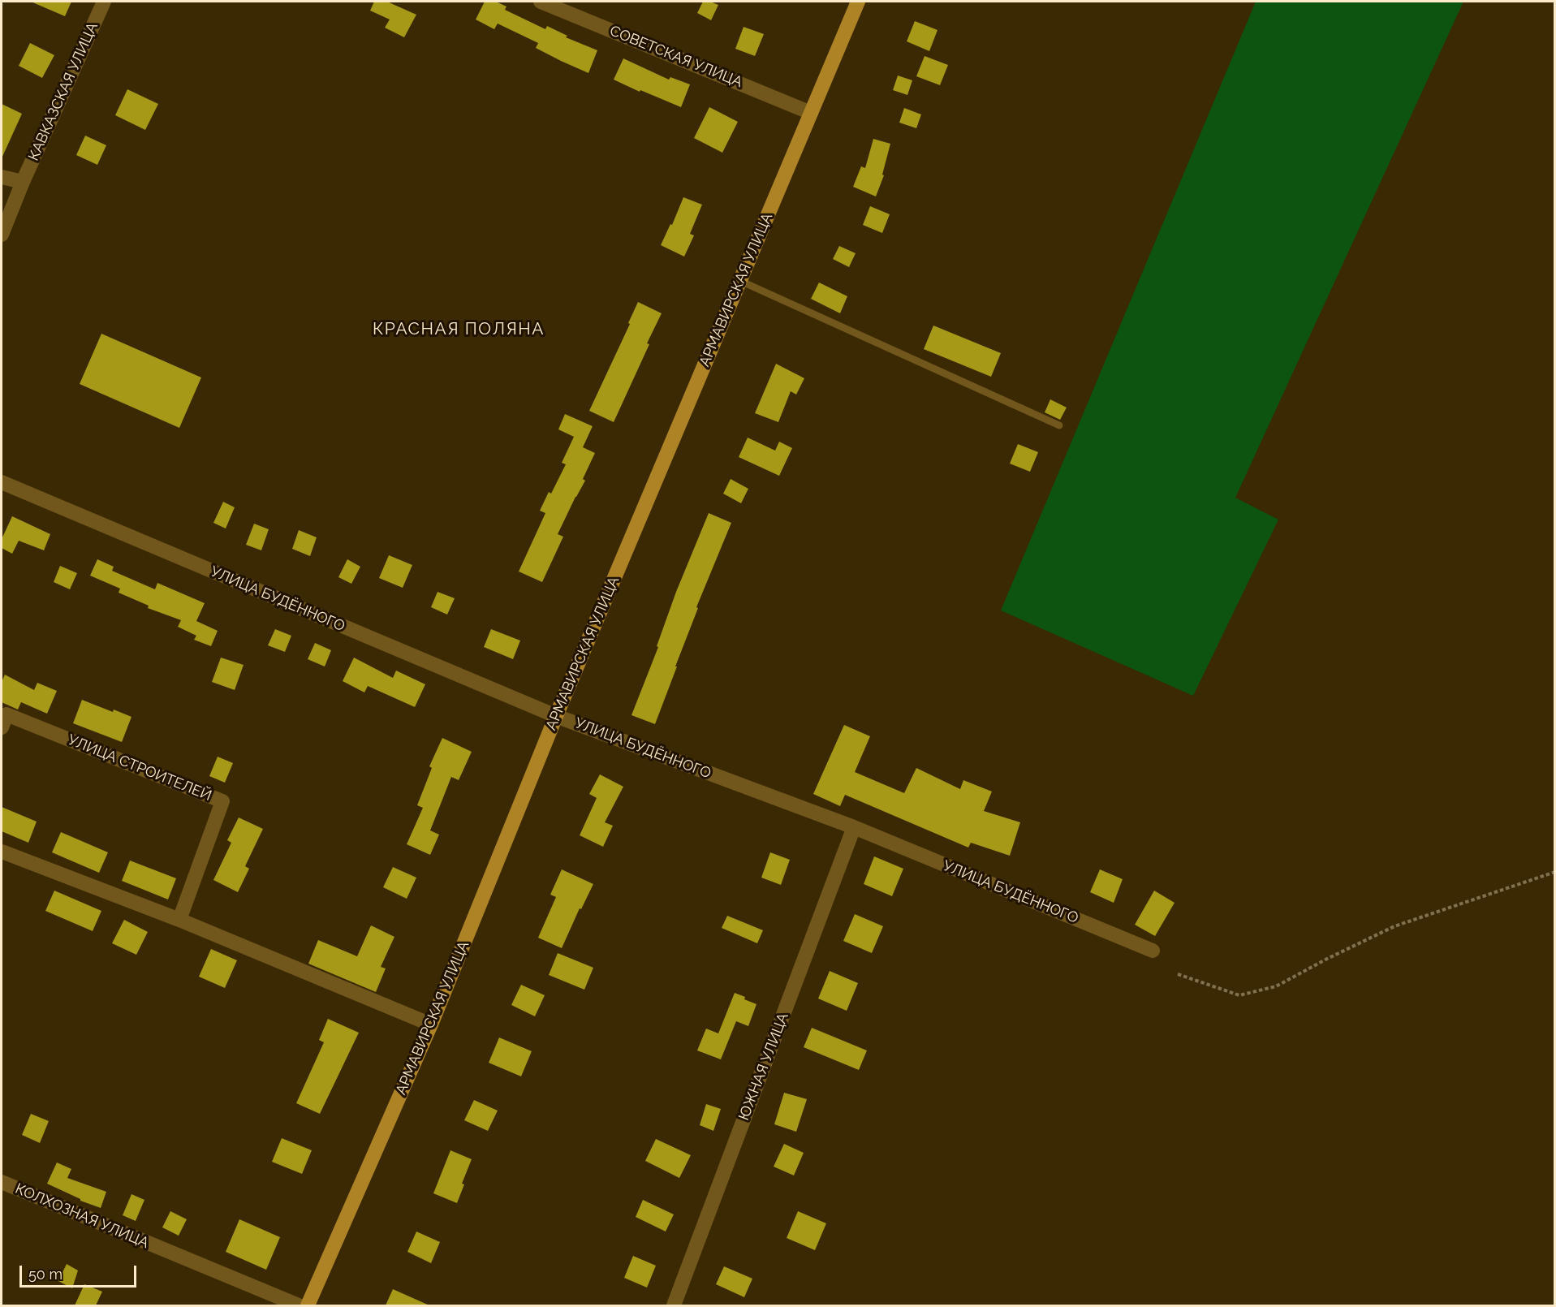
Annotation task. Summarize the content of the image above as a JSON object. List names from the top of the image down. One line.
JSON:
{"streets":{"main road":["АРМАВИРСКАЯ УЛИЦА"],"street":["СОВЕТСКАЯ УЛИЦА","КАВКАЗСКАЯ УЛИЦА","УЛИЦА БУДЁННОГО","УЛИЦА СТРОИТЕЛЕЙ","ЮЖНАЯ УЛИЦА","КОЛХОЗНАЯ УЛИЦА"]},"crossings":[["СОВЕТСКАЯ УЛИЦА","АРМАВИРСКАЯ УЛИЦА"],["АРМАВИРСКАЯ УЛИЦА","УЛИЦА БУДЁННОГО"],["УЛИЦА БУДЁННОГО","ЮЖНАЯ УЛИЦА"]],"districts":["КРАСНАЯ ПОЛЯНА"],"scale_bar":"50 m"}
